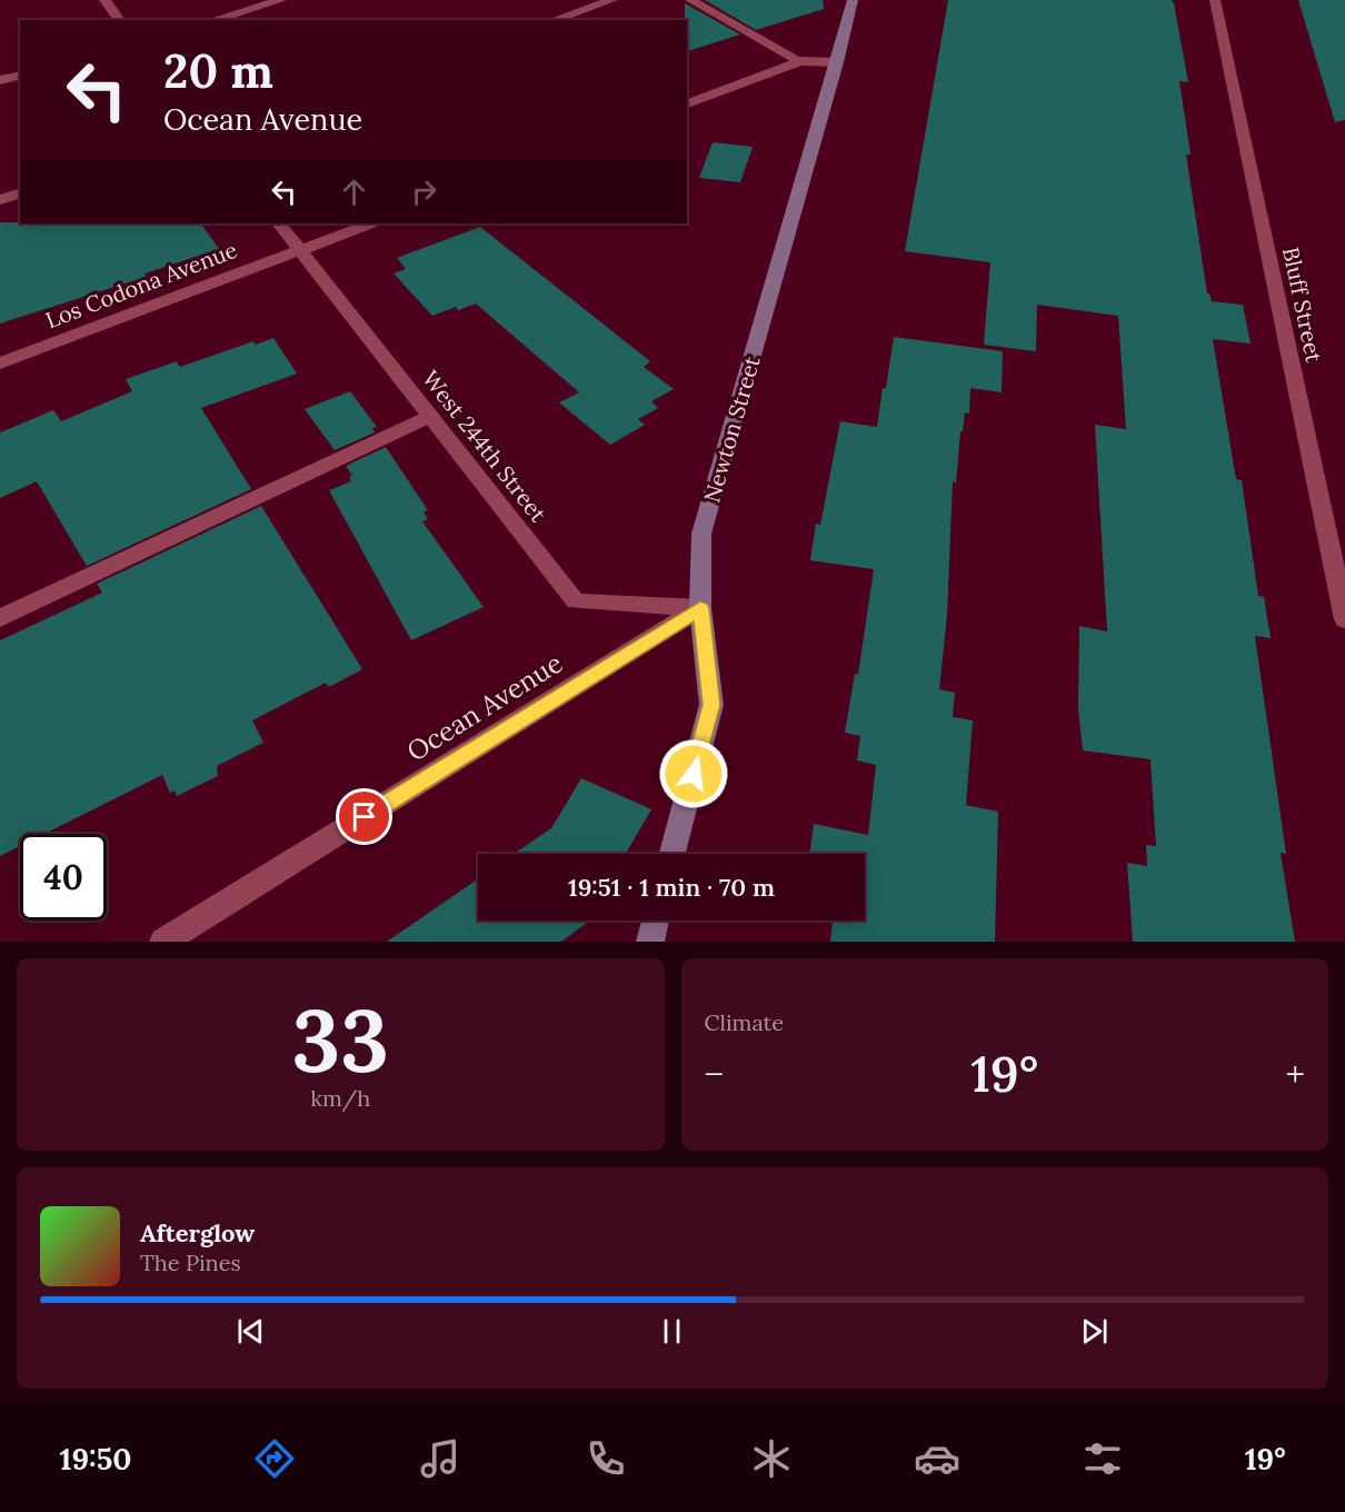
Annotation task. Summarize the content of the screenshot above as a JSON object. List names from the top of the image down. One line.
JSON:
{"streets":{"street":["Los Codona Avenue","Bluff Street","Newton Street","West 244th Street","Ocean Avenue"]},"crossings":[["Los Codona Avenue","West 244th Street"],["Newton Street","West 244th Street"],["Newton Street","Ocean Avenue"],["West 244th Street","Ocean Avenue"]],"page":{"turn":["20 m","Ocean Avenue"],"limit":"40","trip":"19:51 · 1 min · 70 m","tile":[["33","km/h"],"Climate"],"heat":["−","19°","+"],"song":["Afterglow","The Pines"],"tabs":["19:50","19°"]}}
